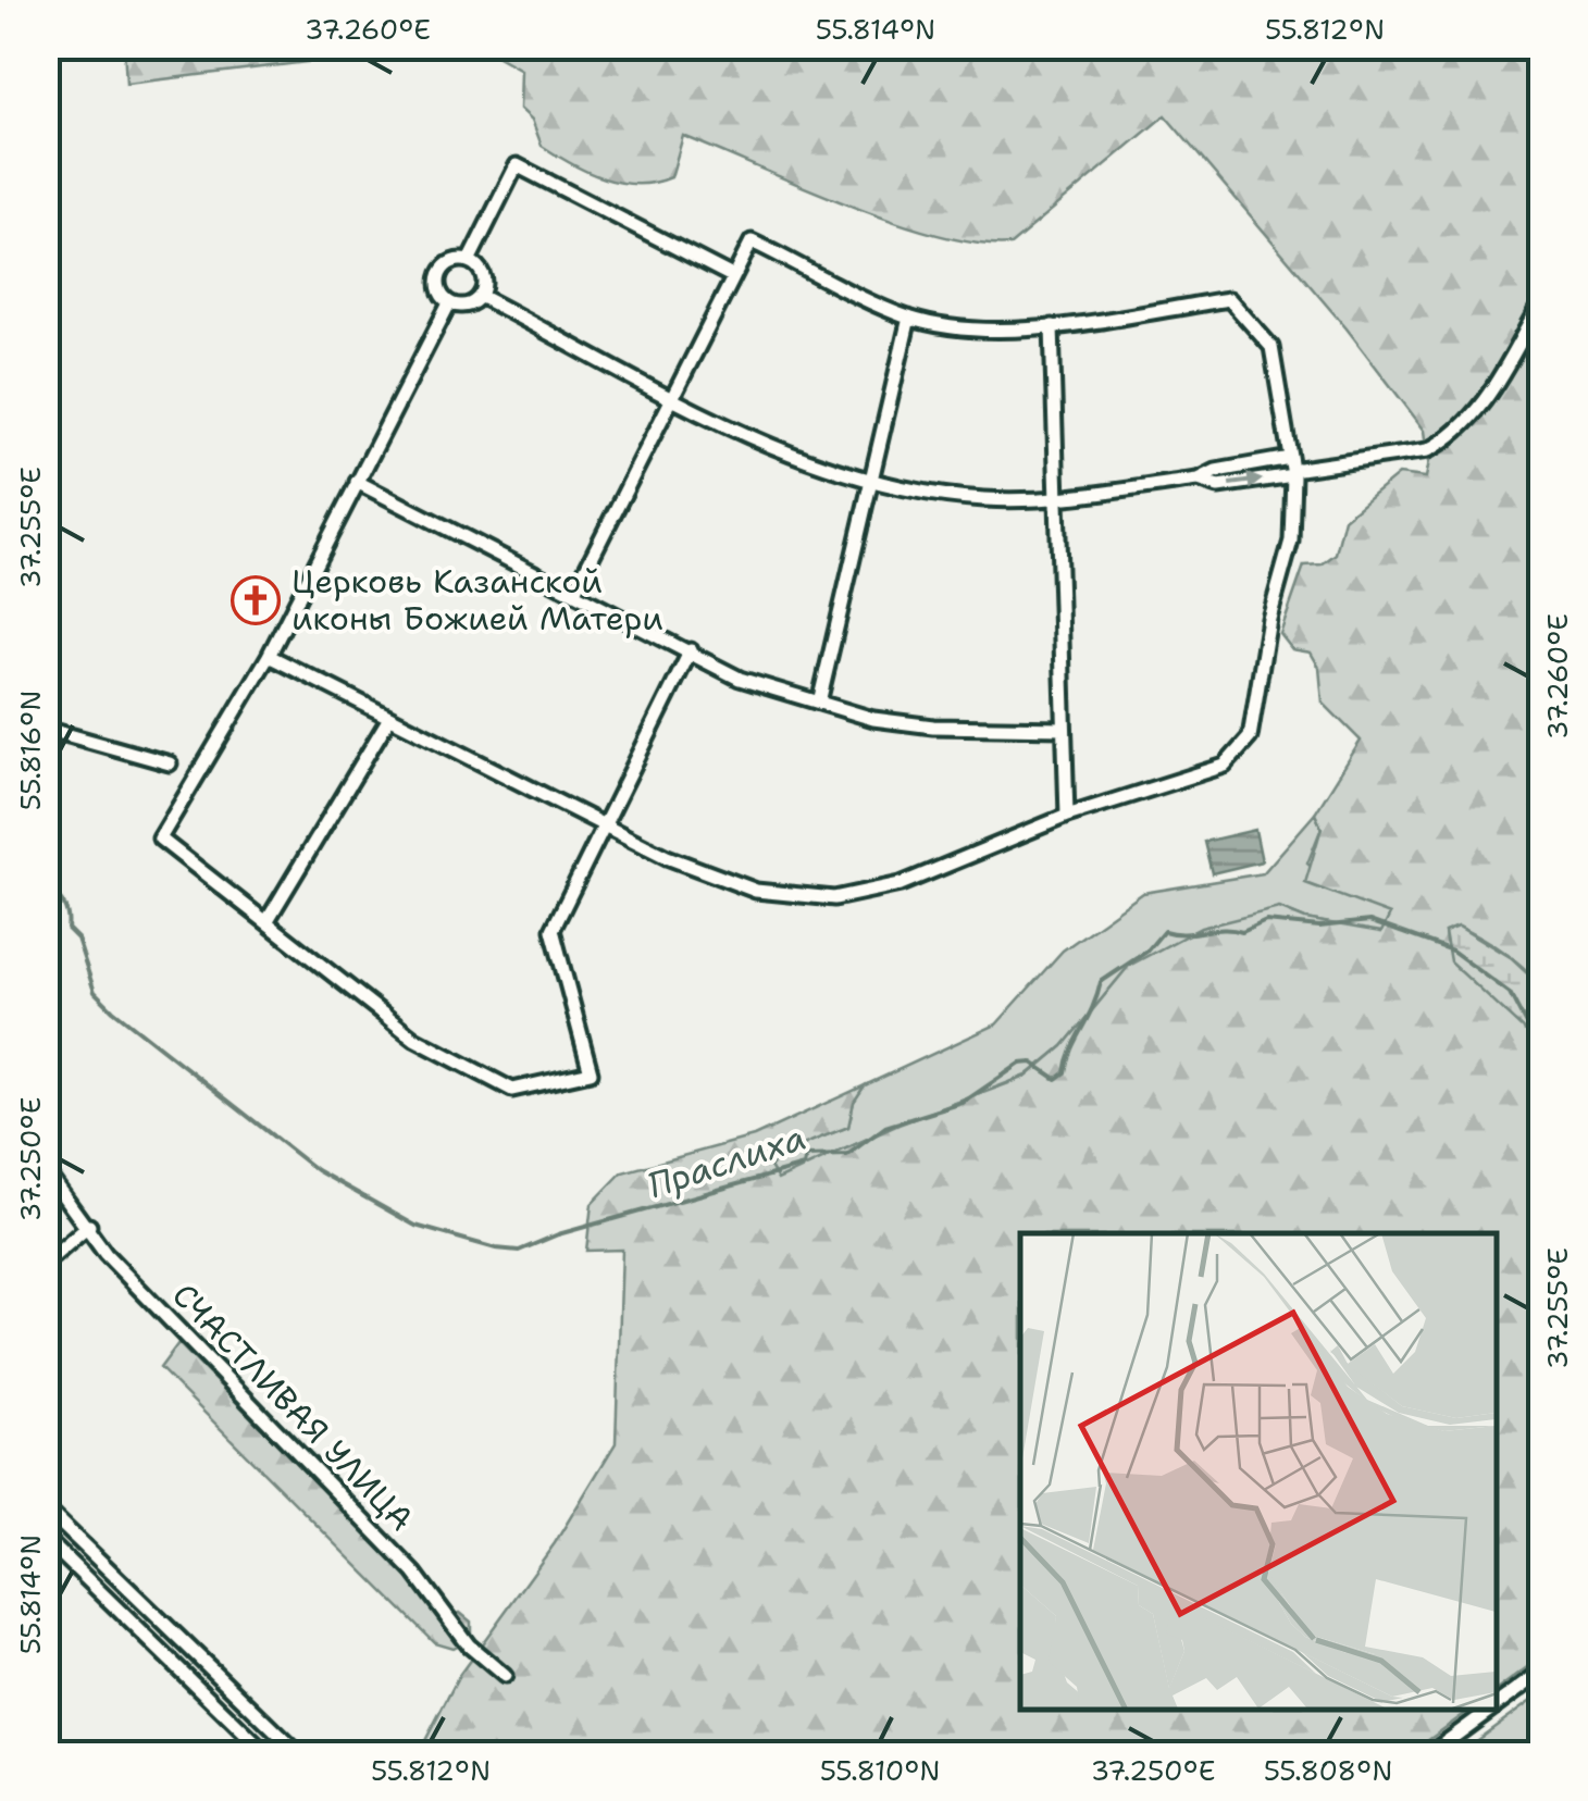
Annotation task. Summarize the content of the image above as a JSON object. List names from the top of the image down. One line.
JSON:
{"streets":{"street":["СЧАСТЛИВАЯ УЛИЦА"]},"water":["Праслиха"],"places":{"church":["Церковь Казанской иконы Божией Матери"]},"coordinates":["37.260°E","55.814°N","55.812°N","37.255°E","55.816°N","37.250°E","55.810°N","55.808°N"]}
